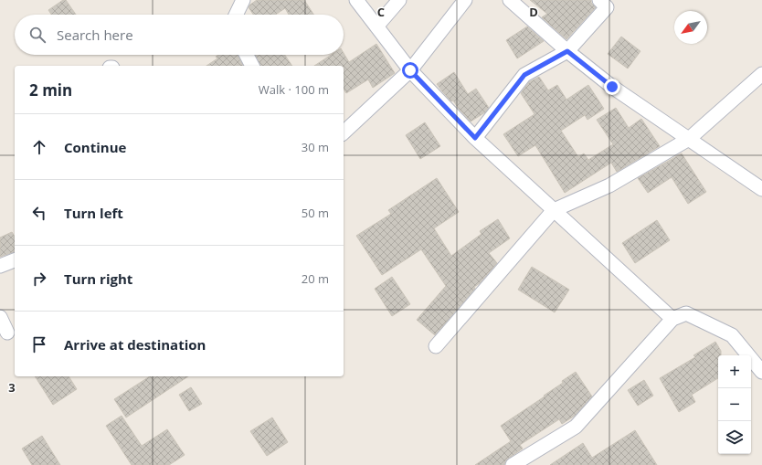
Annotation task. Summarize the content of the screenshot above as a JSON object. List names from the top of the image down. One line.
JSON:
{"north":"bottom left","page":{"search":"Search here","heading":["2 min","Walk · 100 m"],"list":[["Continue","30 m"],["Turn left","50 m"],["Turn right","20 m"],"Arrive at destination"],"map_buttons":["+","−"]},"grid":{"columns":["C","D"],"rows":["3"]}}
